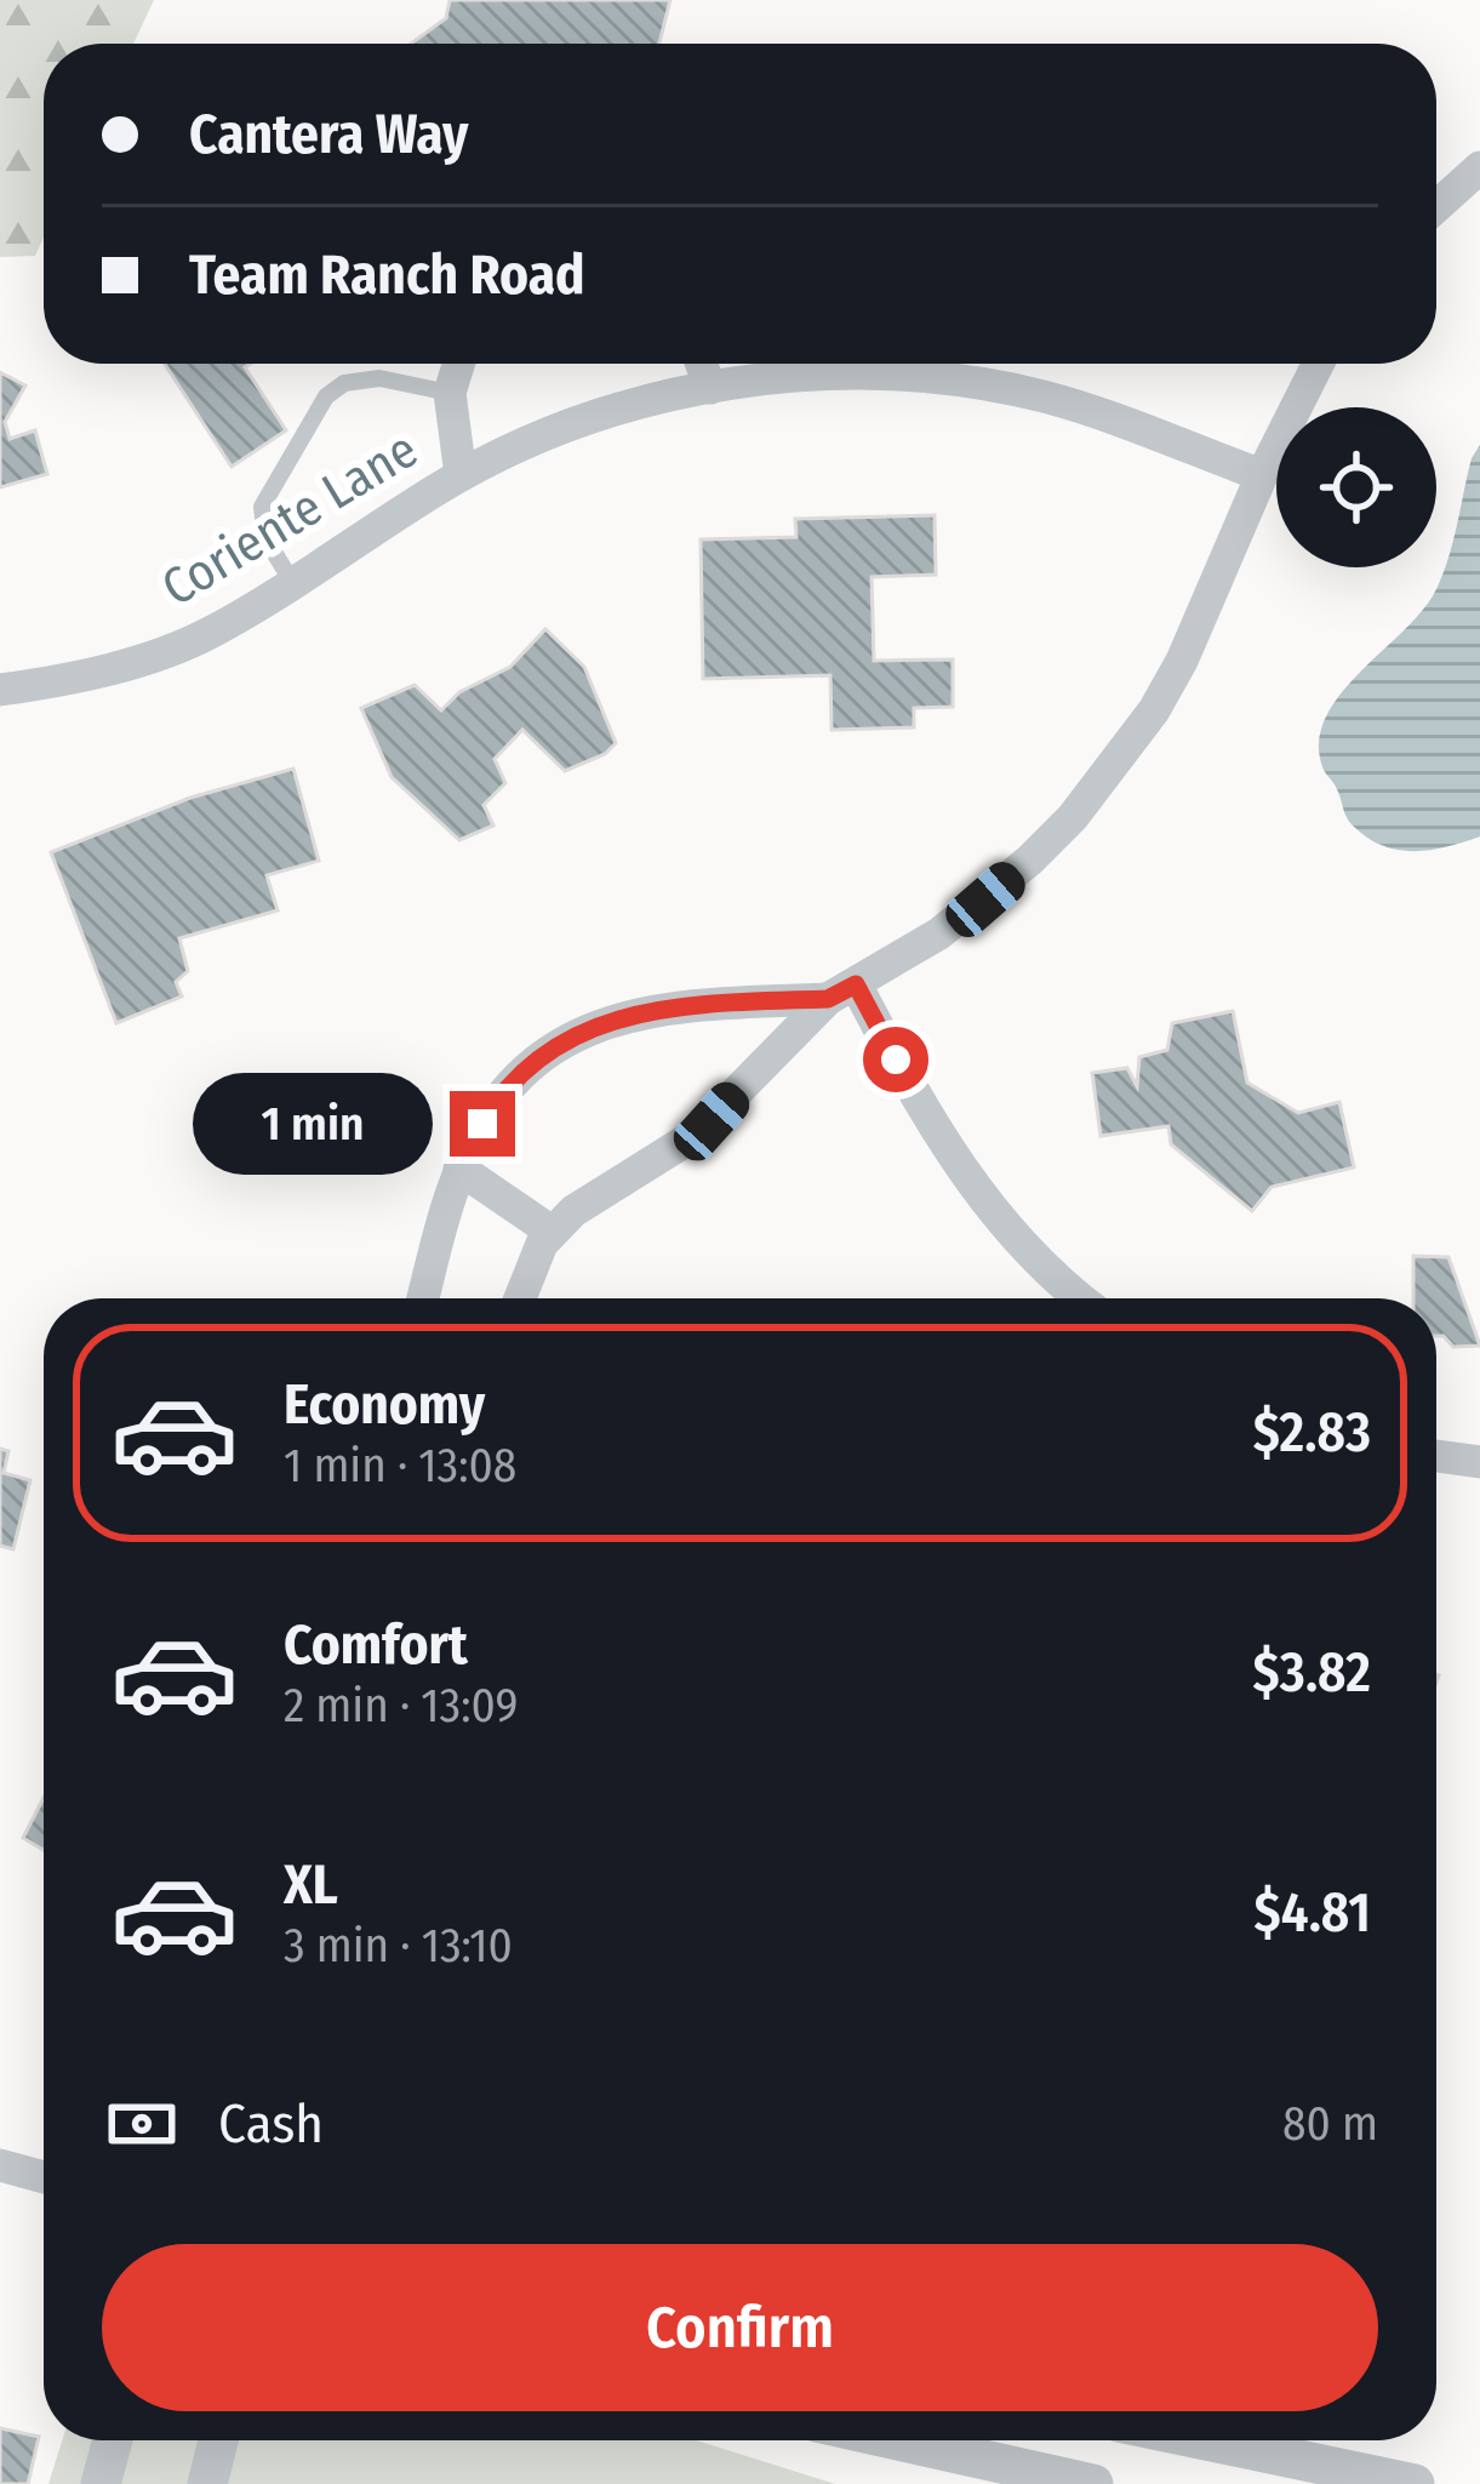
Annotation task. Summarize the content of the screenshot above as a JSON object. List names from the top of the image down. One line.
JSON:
{"streets":{"street":["Coriente Lane"]},"page":{"banner":["Cantera Way","Team Ranch Road"],"bubble":"1 min","list":[{"name":"Economy","note":"1 min · 13:08","value":"$2.83"},{"name":"Comfort","note":"2 min · 13:09","value":"$3.82"},{"name":"XL","note":"3 min · 13:10","value":"$4.81"}],"pay":["Cash","80 m"],"buttons":"Confirm"}}
